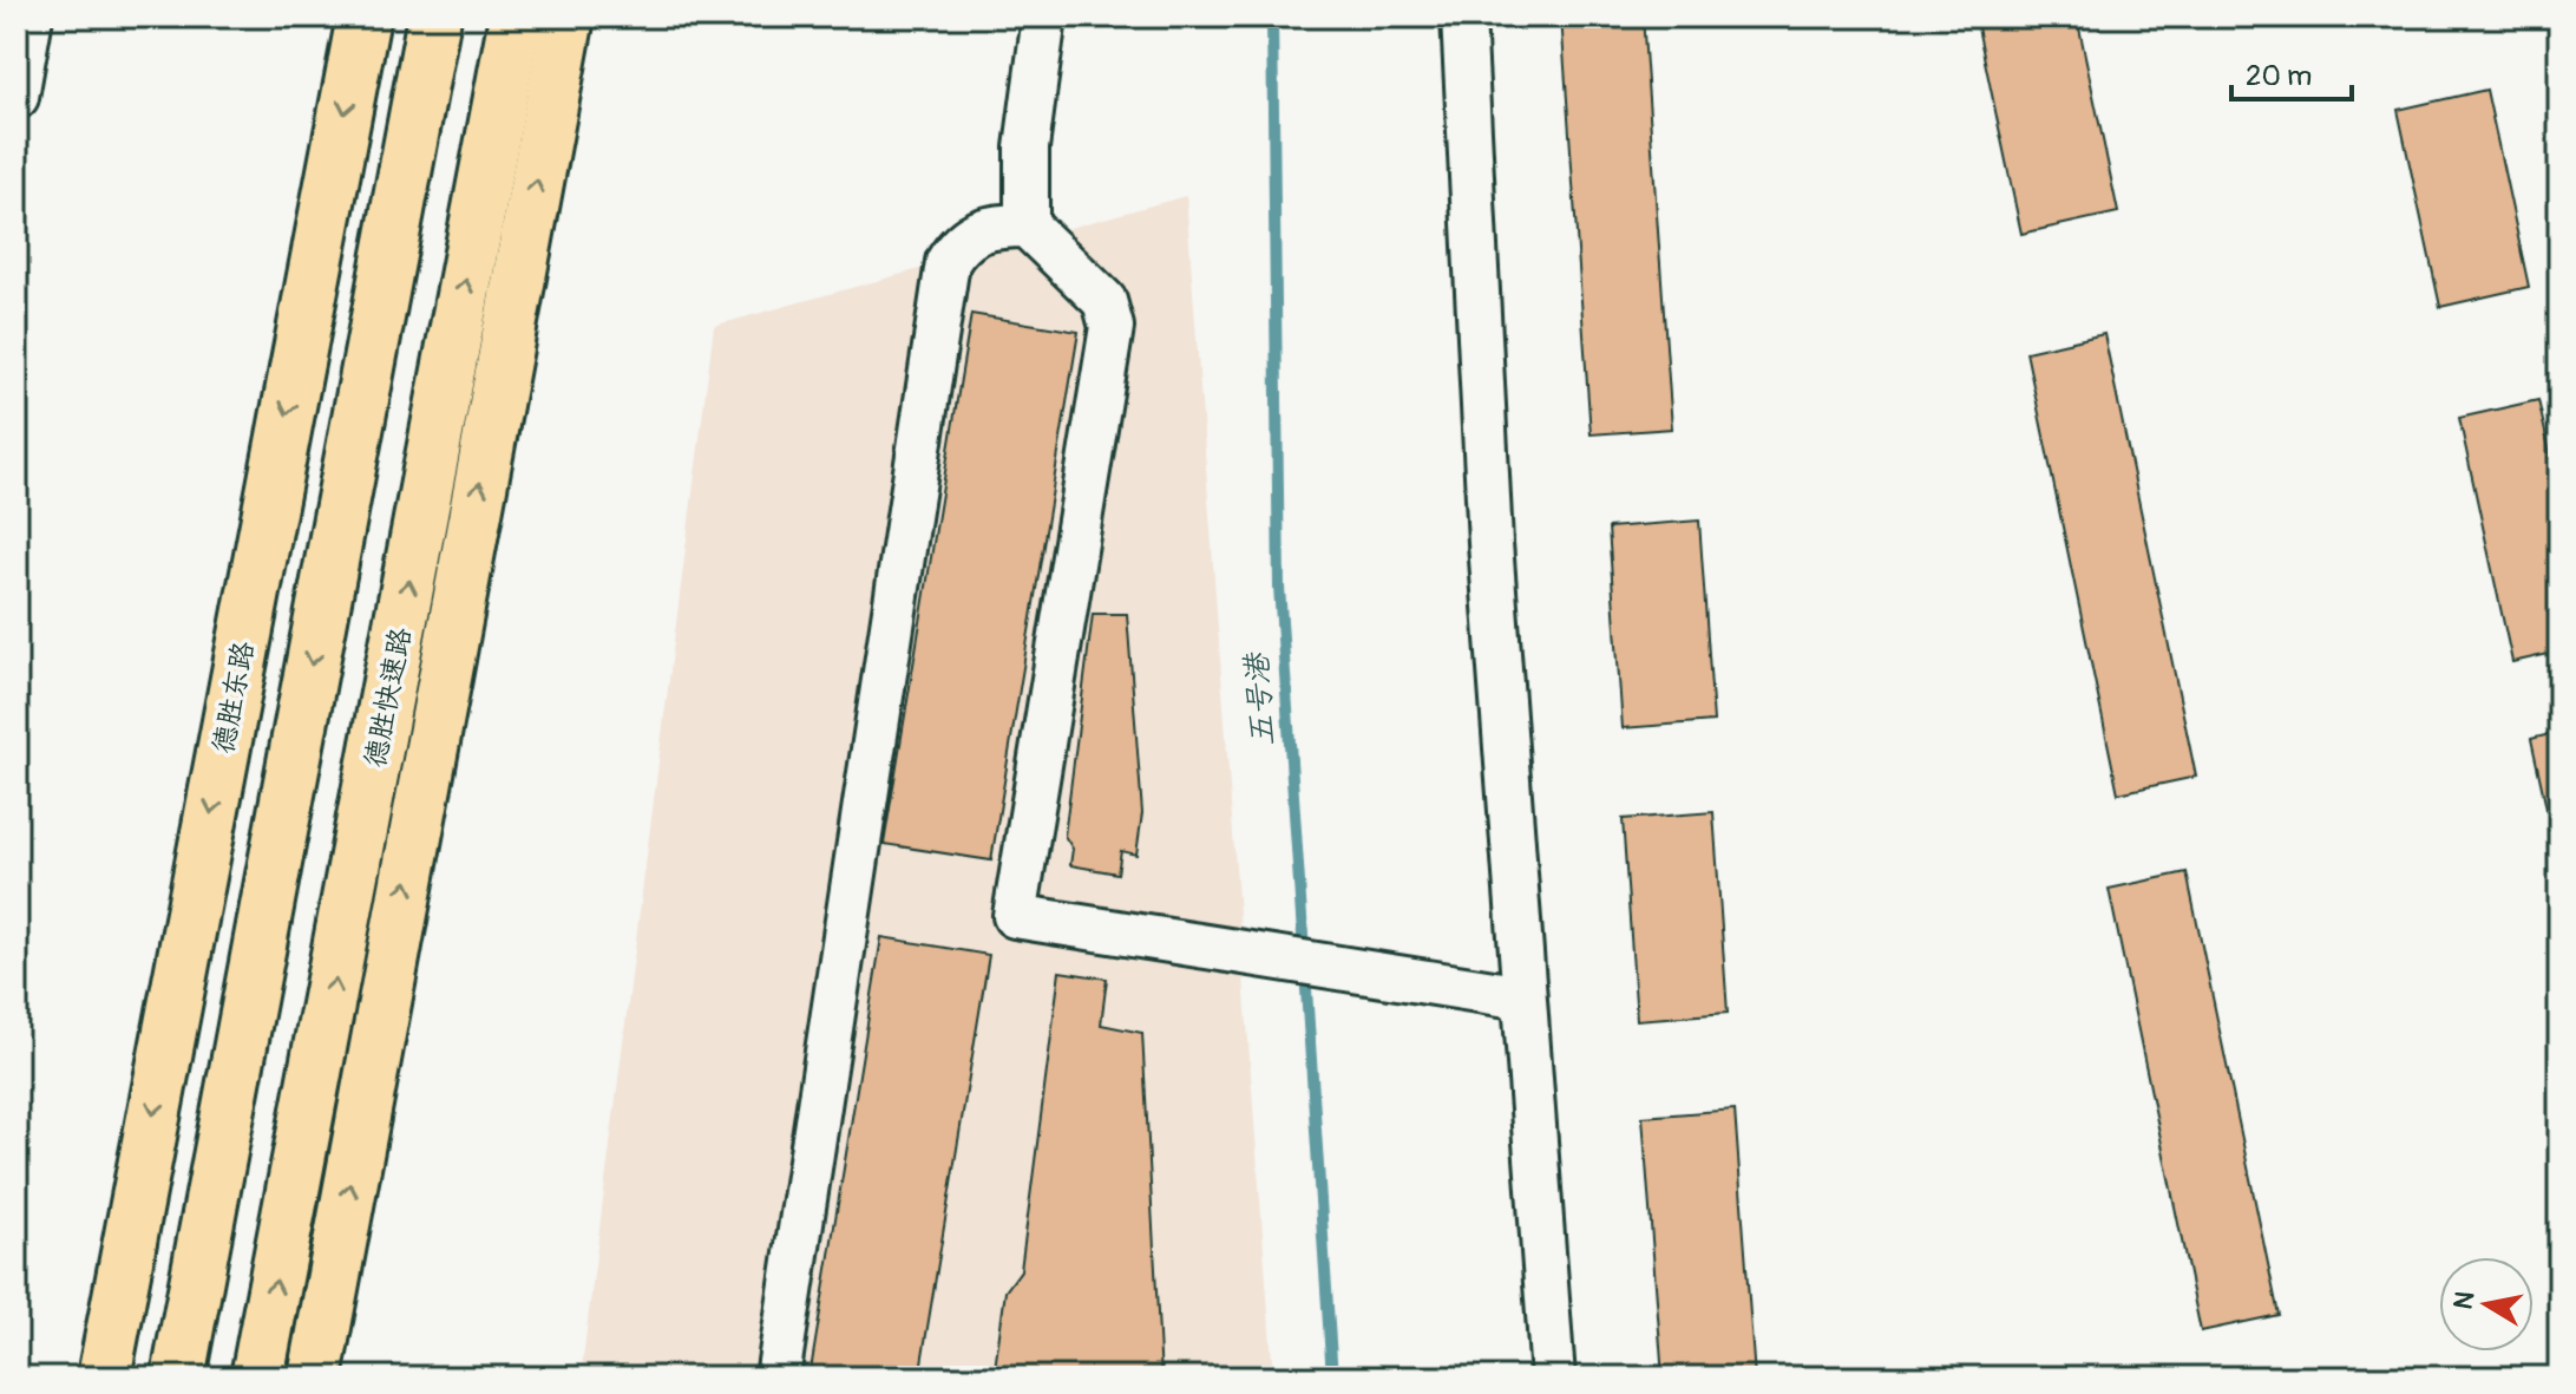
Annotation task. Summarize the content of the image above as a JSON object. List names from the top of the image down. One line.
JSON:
{"streets":{"main road":["德胜东路","德胜快速路"]},"water":["五号港"],"scale_bar":"20 m","north":"left"}
